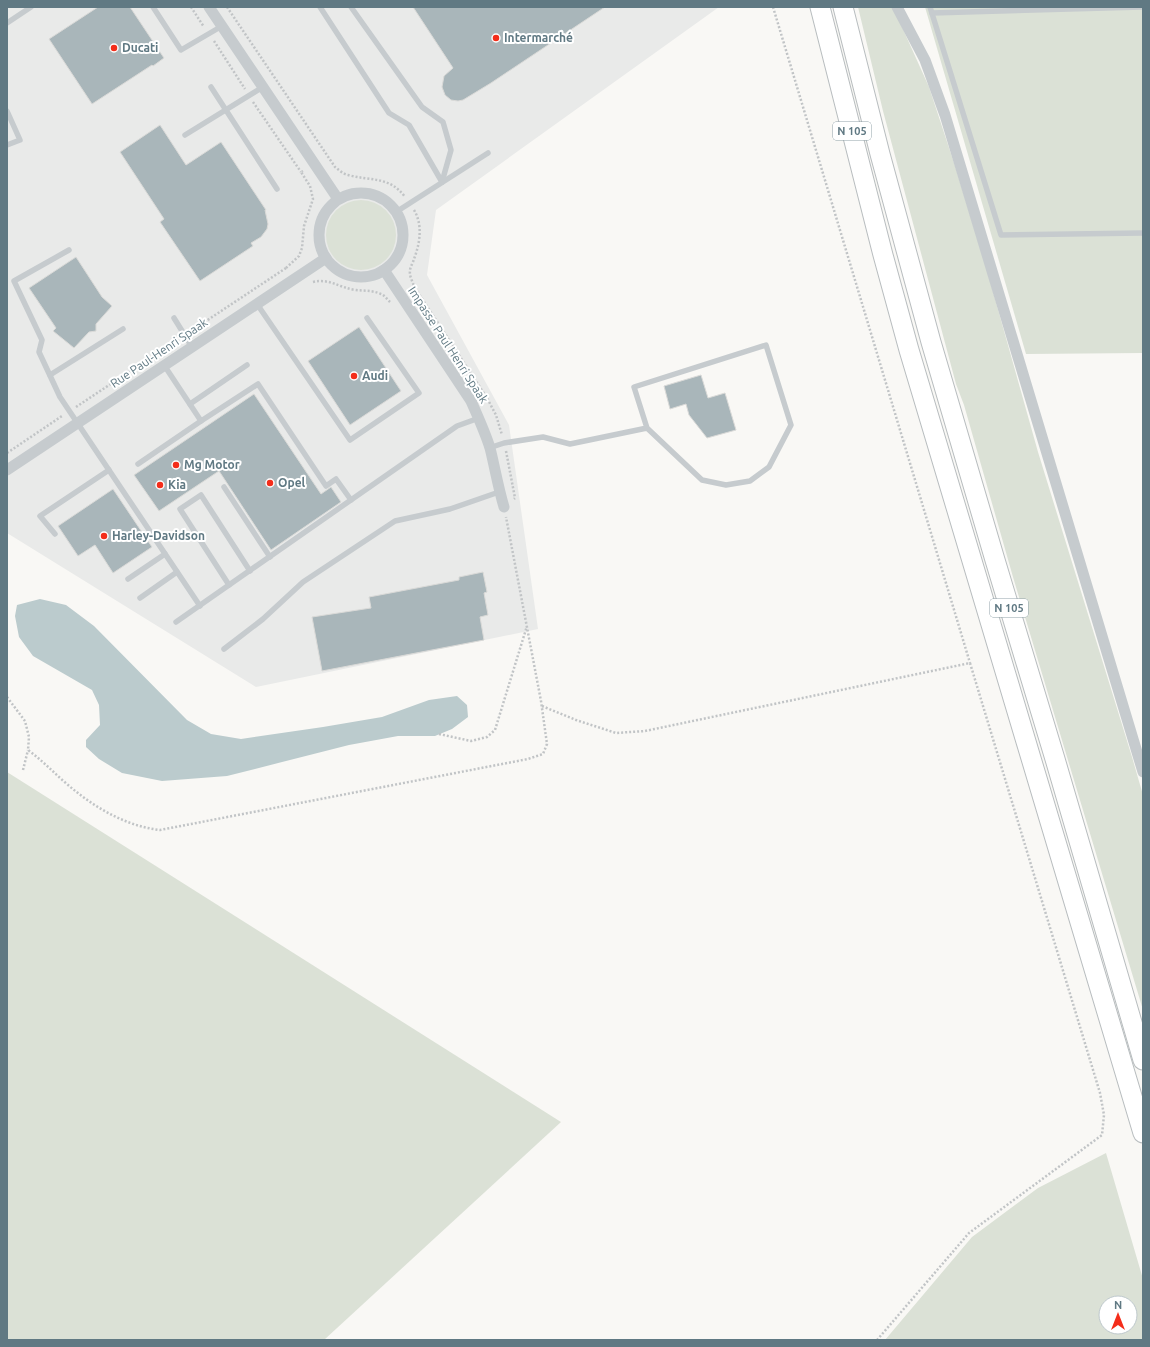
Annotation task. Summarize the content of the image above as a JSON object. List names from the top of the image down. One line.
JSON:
{"streets":{"highway":["N 105"],"street":["Impasse Paul Henri Spaak","Rue Paul-Henri Spaak"]},"crossings":[["Impasse Paul Henri Spaak","Rue Paul-Henri Spaak"]],"places":["Intermarché","Ducati","Audi","Mg Motor","Opel","Kia","Harley-Davidson"],"north":"top"}
